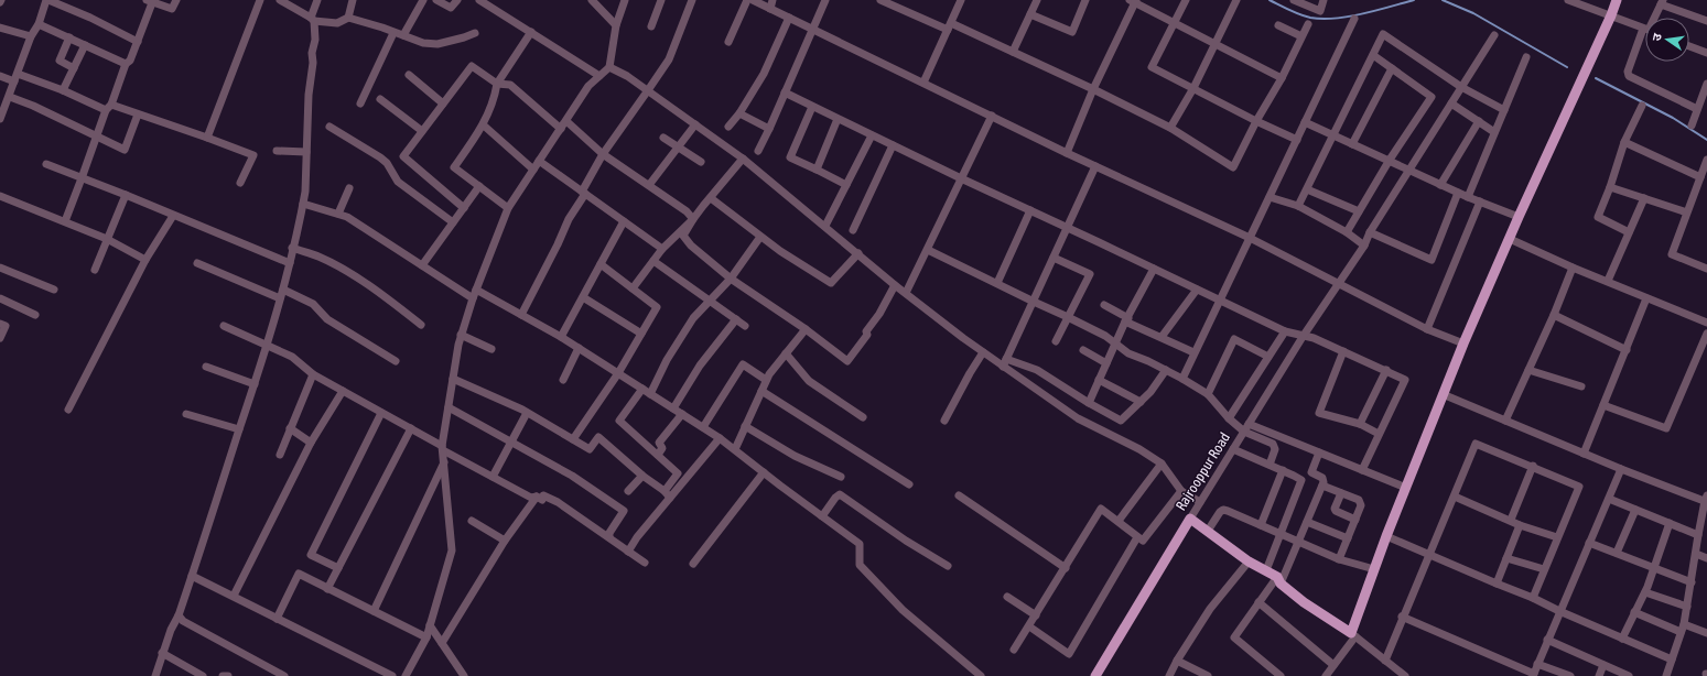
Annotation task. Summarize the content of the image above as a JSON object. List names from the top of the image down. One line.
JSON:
{"streets":{"main road":["Rajrooppur Road"]},"north":"left"}
